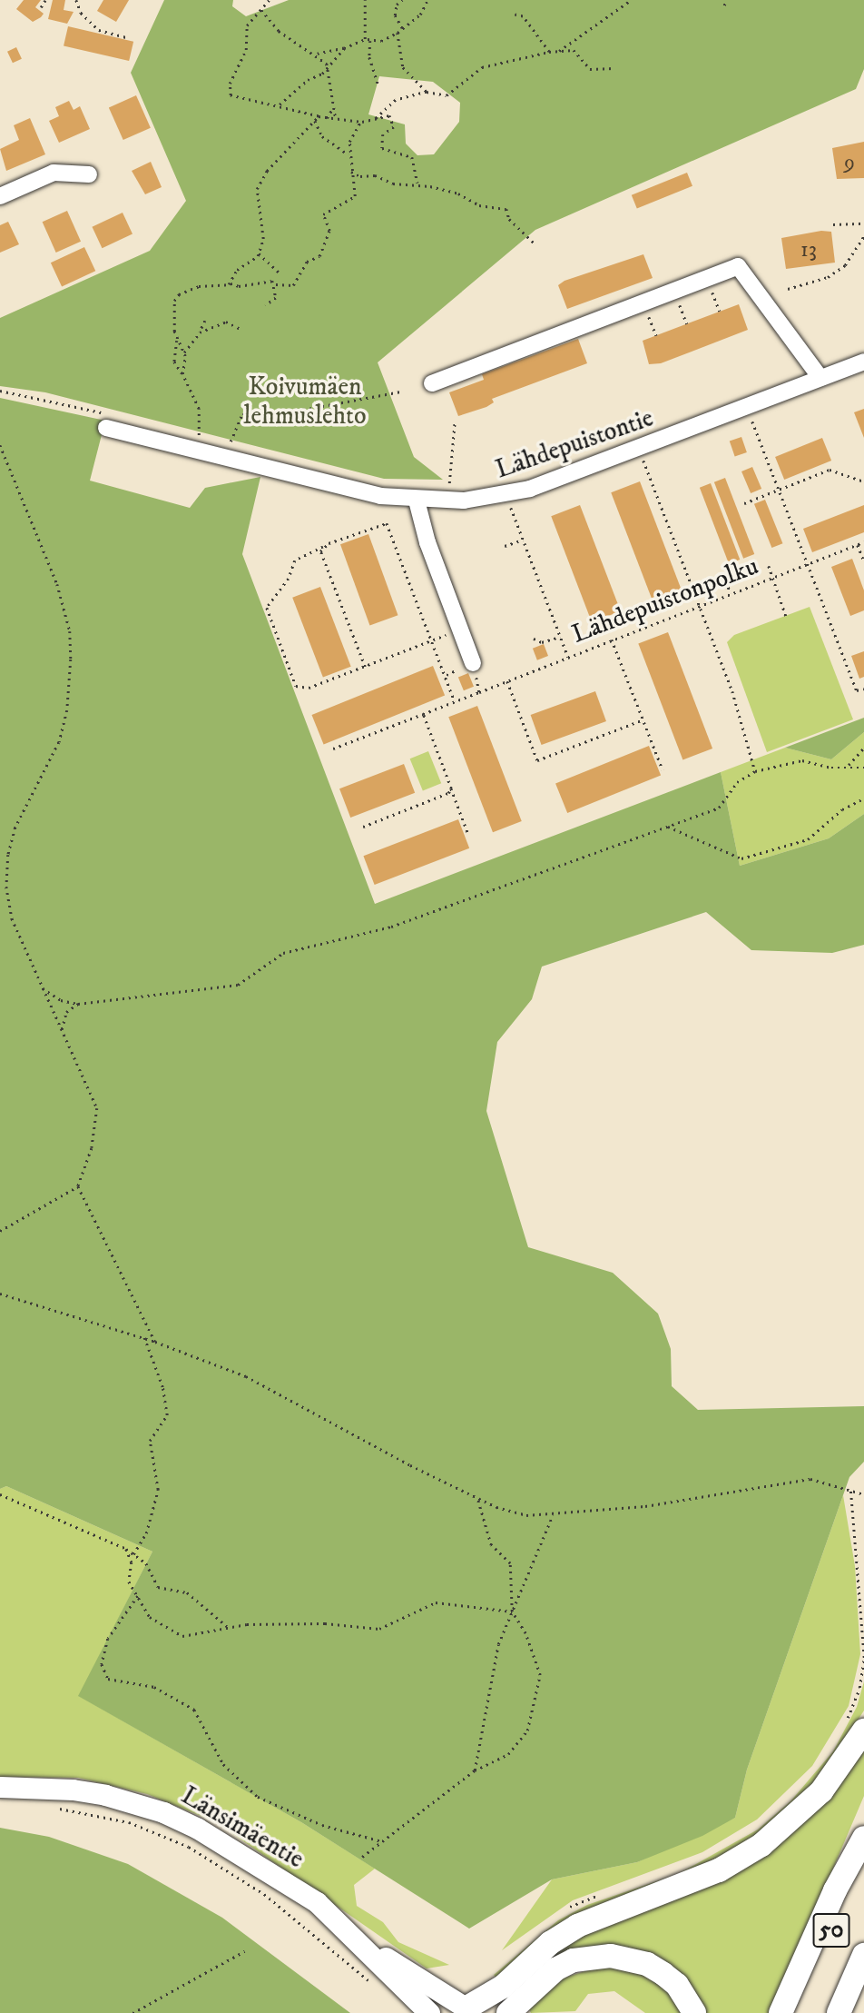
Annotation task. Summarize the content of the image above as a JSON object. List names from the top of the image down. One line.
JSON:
{"streets":{"highway":["50"],"main road":["Länsimäentie"],"street":["Lähdepuistontie"],"path":["Lähdepuistonpolku"]},"crossings":[["Lähdepuistontie","Lähdepuistonpolku"]],"parks":["Koivumäen lehmuslehto"],"house_numbers":["9","13"]}
